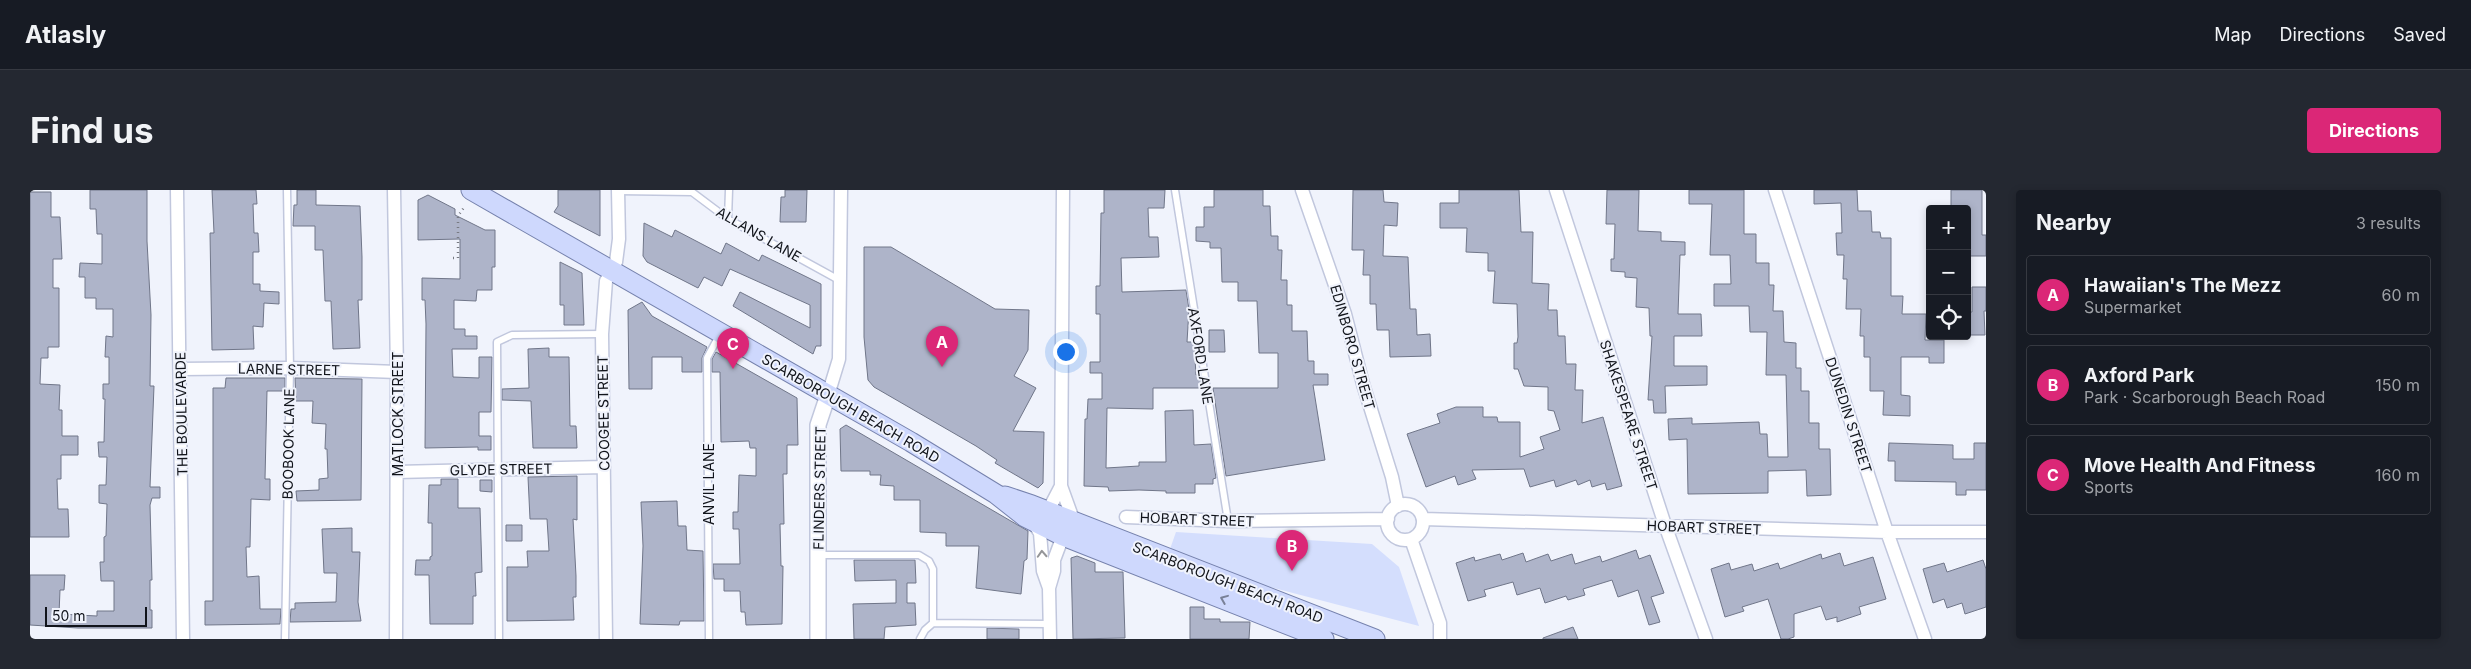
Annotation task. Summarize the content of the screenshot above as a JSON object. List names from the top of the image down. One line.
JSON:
{"streets":{"main road":["SCARBOROUGH BEACH ROAD"],"street":["EDINBORO STREET","LARNE STREET","COOGEE STREET","THE BOULEVARDE","MATLOCK STREET","SHAKESPEARE STREET","DUNEDIN STREET","GLYDE STREET","FLINDERS STREET","HOBART STREET"],"lane":["ALLANS LANE","AXFORD LANE","BOOBOOK LANE","ANVIL LANE"]},"crossings":[["ALLANS LANE","COOGEE STREET"],["ALLANS LANE","FLINDERS STREET"],["EDINBORO STREET","HOBART STREET"],["AXFORD LANE","HOBART STREET"],["LARNE STREET","THE BOULEVARDE"],["LARNE STREET","MATLOCK STREET"],["LARNE STREET","BOOBOOK LANE"],["SCARBOROUGH BEACH ROAD","COOGEE STREET"],["SCARBOROUGH BEACH ROAD","ANVIL LANE"],["SCARBOROUGH BEACH ROAD","FLINDERS STREET"],["COOGEE STREET","GLYDE STREET"],["MATLOCK STREET","GLYDE STREET"],["SHAKESPEARE STREET","HOBART STREET"],["DUNEDIN STREET","HOBART STREET"]],"scale_bar":"50 m","page":{"header":"Atlasly","nav":["Map","Directions","Saved"],"buttons":"Directions","title":"Find us","heading":["Nearby","3 results"],"map_buttons":["+","−"],"list":[{"mark":"A","name":"Hawaiian's The Mezz","note":"Supermarket","value":"60 m"},{"mark":"B","name":"Axford Park","note":"Park · Scarborough Beach Road","value":"150 m"},{"mark":"C","name":"Move Health And Fitness","note":"Sports","value":"160 m"}],"pins":["A","C","B"],"scale":"50 m"}}
